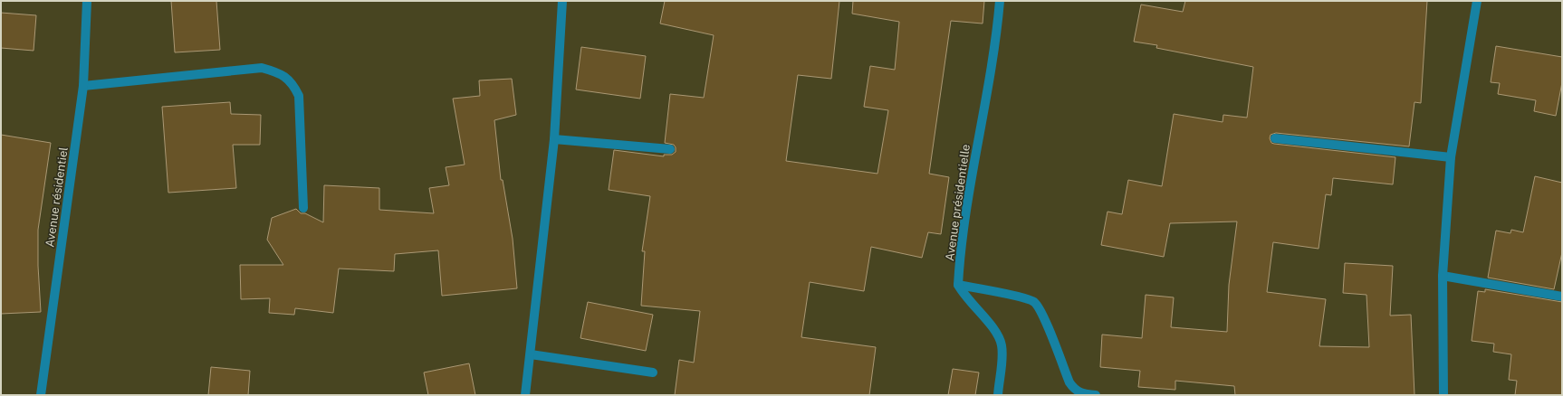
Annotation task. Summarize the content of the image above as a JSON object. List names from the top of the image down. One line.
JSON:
{"streets":{"street":["Avenue résidentiel","Avenue présidentielle"]}}
